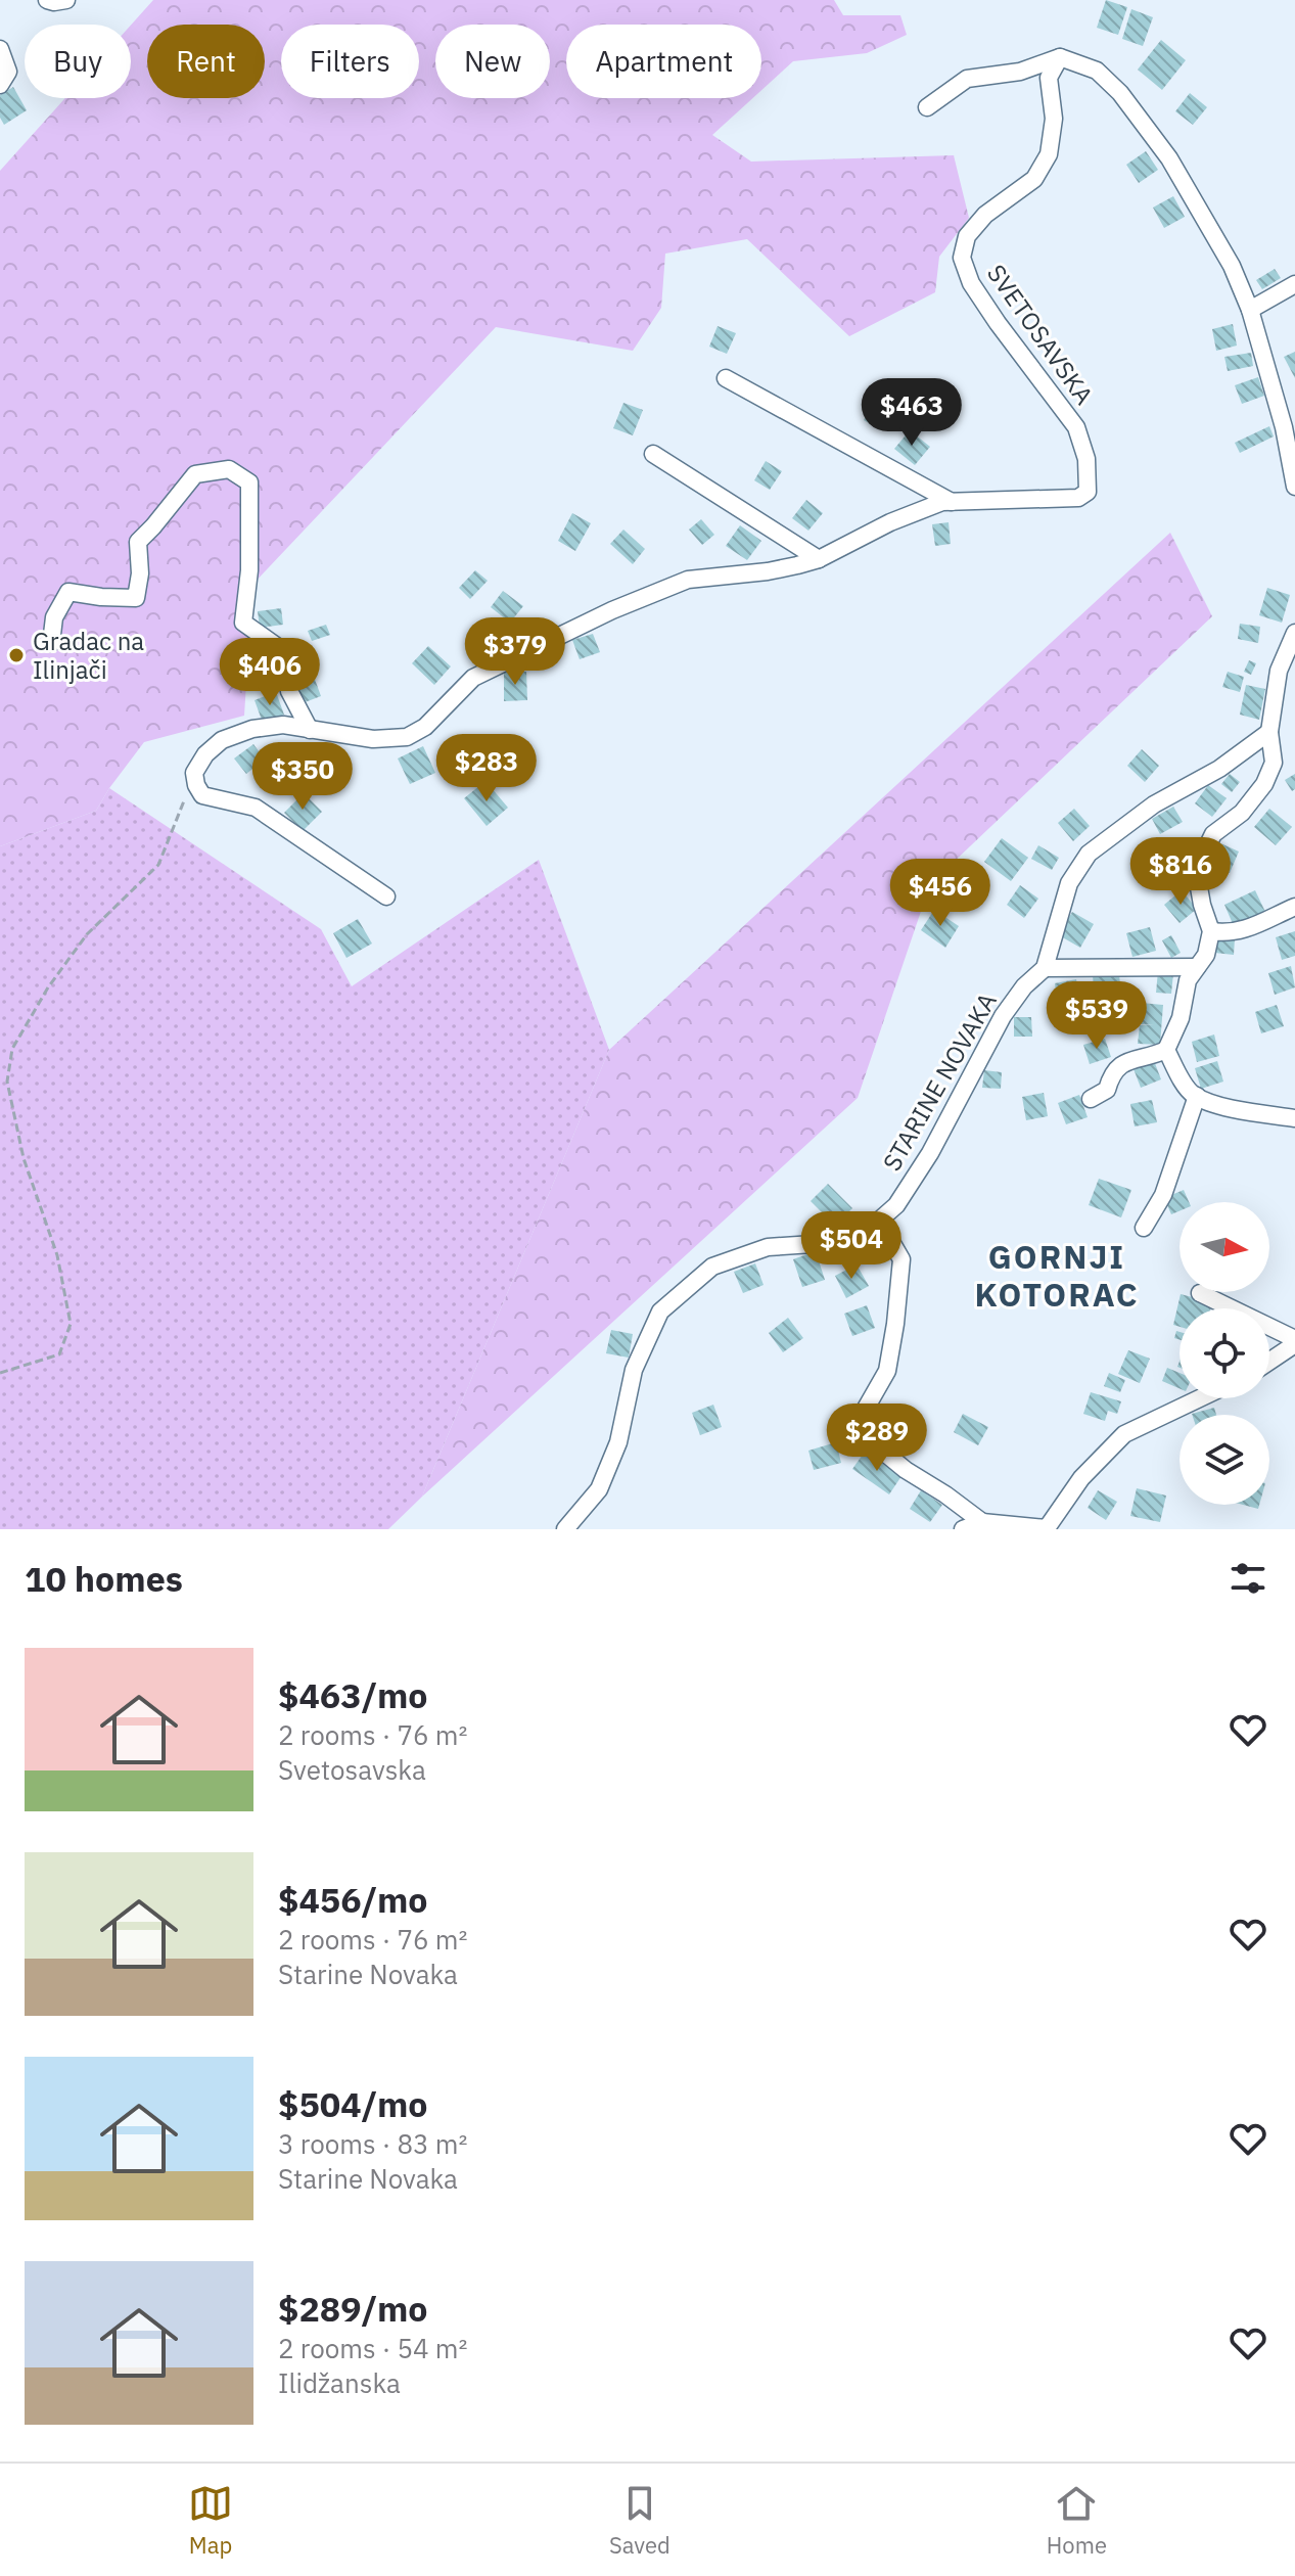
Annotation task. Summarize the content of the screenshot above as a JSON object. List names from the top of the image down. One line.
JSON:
{"streets":{"street":["SVETOSAVSKA","STARINE NOVAKA"]},"districts":["GORNJI KOTORAC"],"places":["Gradac na Ilinjači"],"north":"right","page":{"chip":["Buy","Rent","Filters","New","Apartment"],"price":["$463","$379","$406","$283","$350","$816","$456","$539","$504","$289"],"heading":"10 homes","list":[{"name":"$463/mo","note":"2 rooms · 76 m² · Svetosavska"},{"name":"$456/mo","note":"2 rooms · 76 m² · Starine Novaka"},{"name":"$504/mo","note":"3 rooms · 83 m² · Starine Novaka"},{"name":"$289/mo","note":"2 rooms · 54 m² · Ilidžanska"}],"tabs":["Map","Saved","Home"]}}
